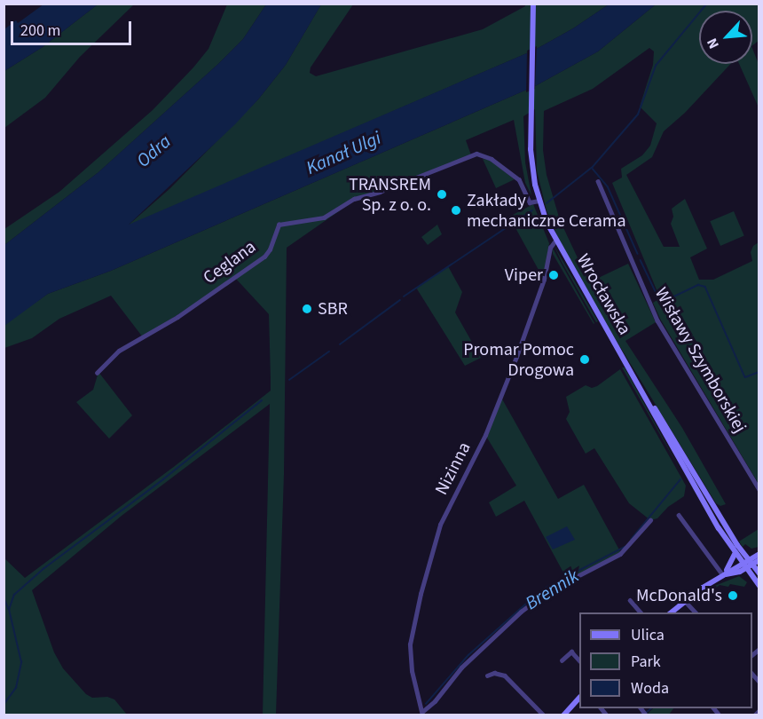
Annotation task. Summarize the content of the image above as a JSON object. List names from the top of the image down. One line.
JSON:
{"streets":{"main road":["Wrocławska"],"street":["Ceglana","Wisławy Szymborskiej","Nizinna"]},"crossings":[["Ceglana","Wrocławska"],["Wrocławska","Nizinna"]],"water":["Odra","Kanał Ulgi","Brennik"],"places":["TRANSREM Sp. z o. o.","Zakłady mechaniczne Cerama","Viper","SBR","Promar Pomoc Drogowa","McDonald's"],"legend":["Ulica","Park","Woda"],"scale_bar":"200 m","north":"bottom left"}
